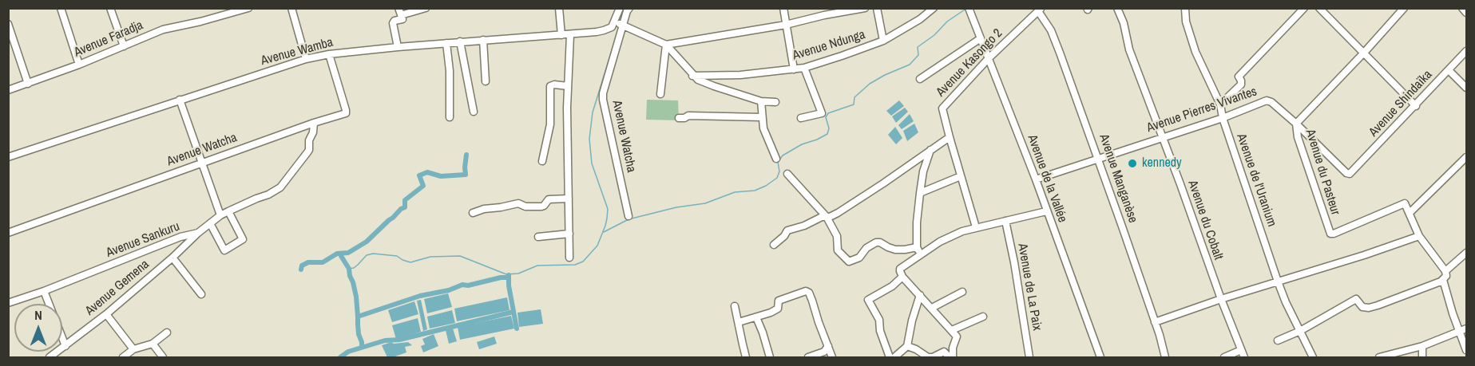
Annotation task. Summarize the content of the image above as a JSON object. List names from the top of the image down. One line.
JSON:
{"streets":{"street":["Avenue Faradja","Avenue Ndunga","Avenue Wamba","Avenue Kasongo 2","Avenue Shindaïka","Avenue Pierres Vivantes","Avenue Watcha","Avenue du Pasteur","Avenue de la Vallée","Avenue Manganèse","Avenue de l'Uranium","Avenue du Cobalt","Avenue Sankuru","Avenue de La Paix","Avenue Gemena"]},"crossings":[["Avenue Wamba","Avenue Watcha"],["Avenue Kasongo 2","Avenue de la Vallée"],["Avenue Kasongo 2","Avenue Manganèse"],["Avenue Shindaïka","Avenue Pierres Vivantes"],["Avenue Pierres Vivantes","Avenue du Pasteur"],["Avenue Pierres Vivantes","Avenue de la Vallée"],["Avenue Pierres Vivantes","Avenue Manganèse"],["Avenue Pierres Vivantes","Avenue de l'Uranium"],["Avenue Pierres Vivantes","Avenue du Cobalt"],["Avenue Watcha","Avenue Sankuru"],["Avenue Sankuru","Avenue Gemena"]],"places":["kennedy"],"north":"top"}
